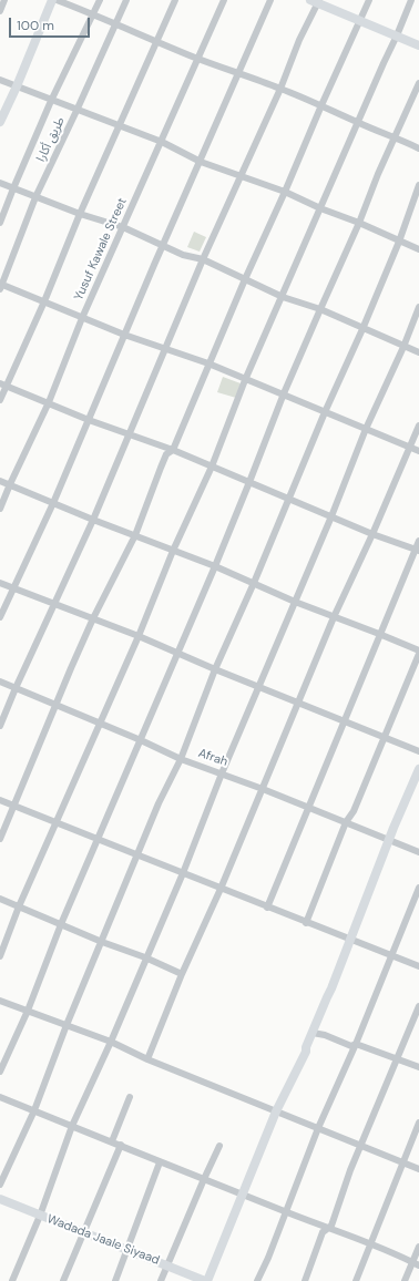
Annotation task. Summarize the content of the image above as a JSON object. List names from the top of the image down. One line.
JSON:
{"streets":{"street":["طريق أكارا","Yusuf Kawale Street","Afrah","Wadada Jaale Siyaad"]},"scale_bar":"100 m"}
